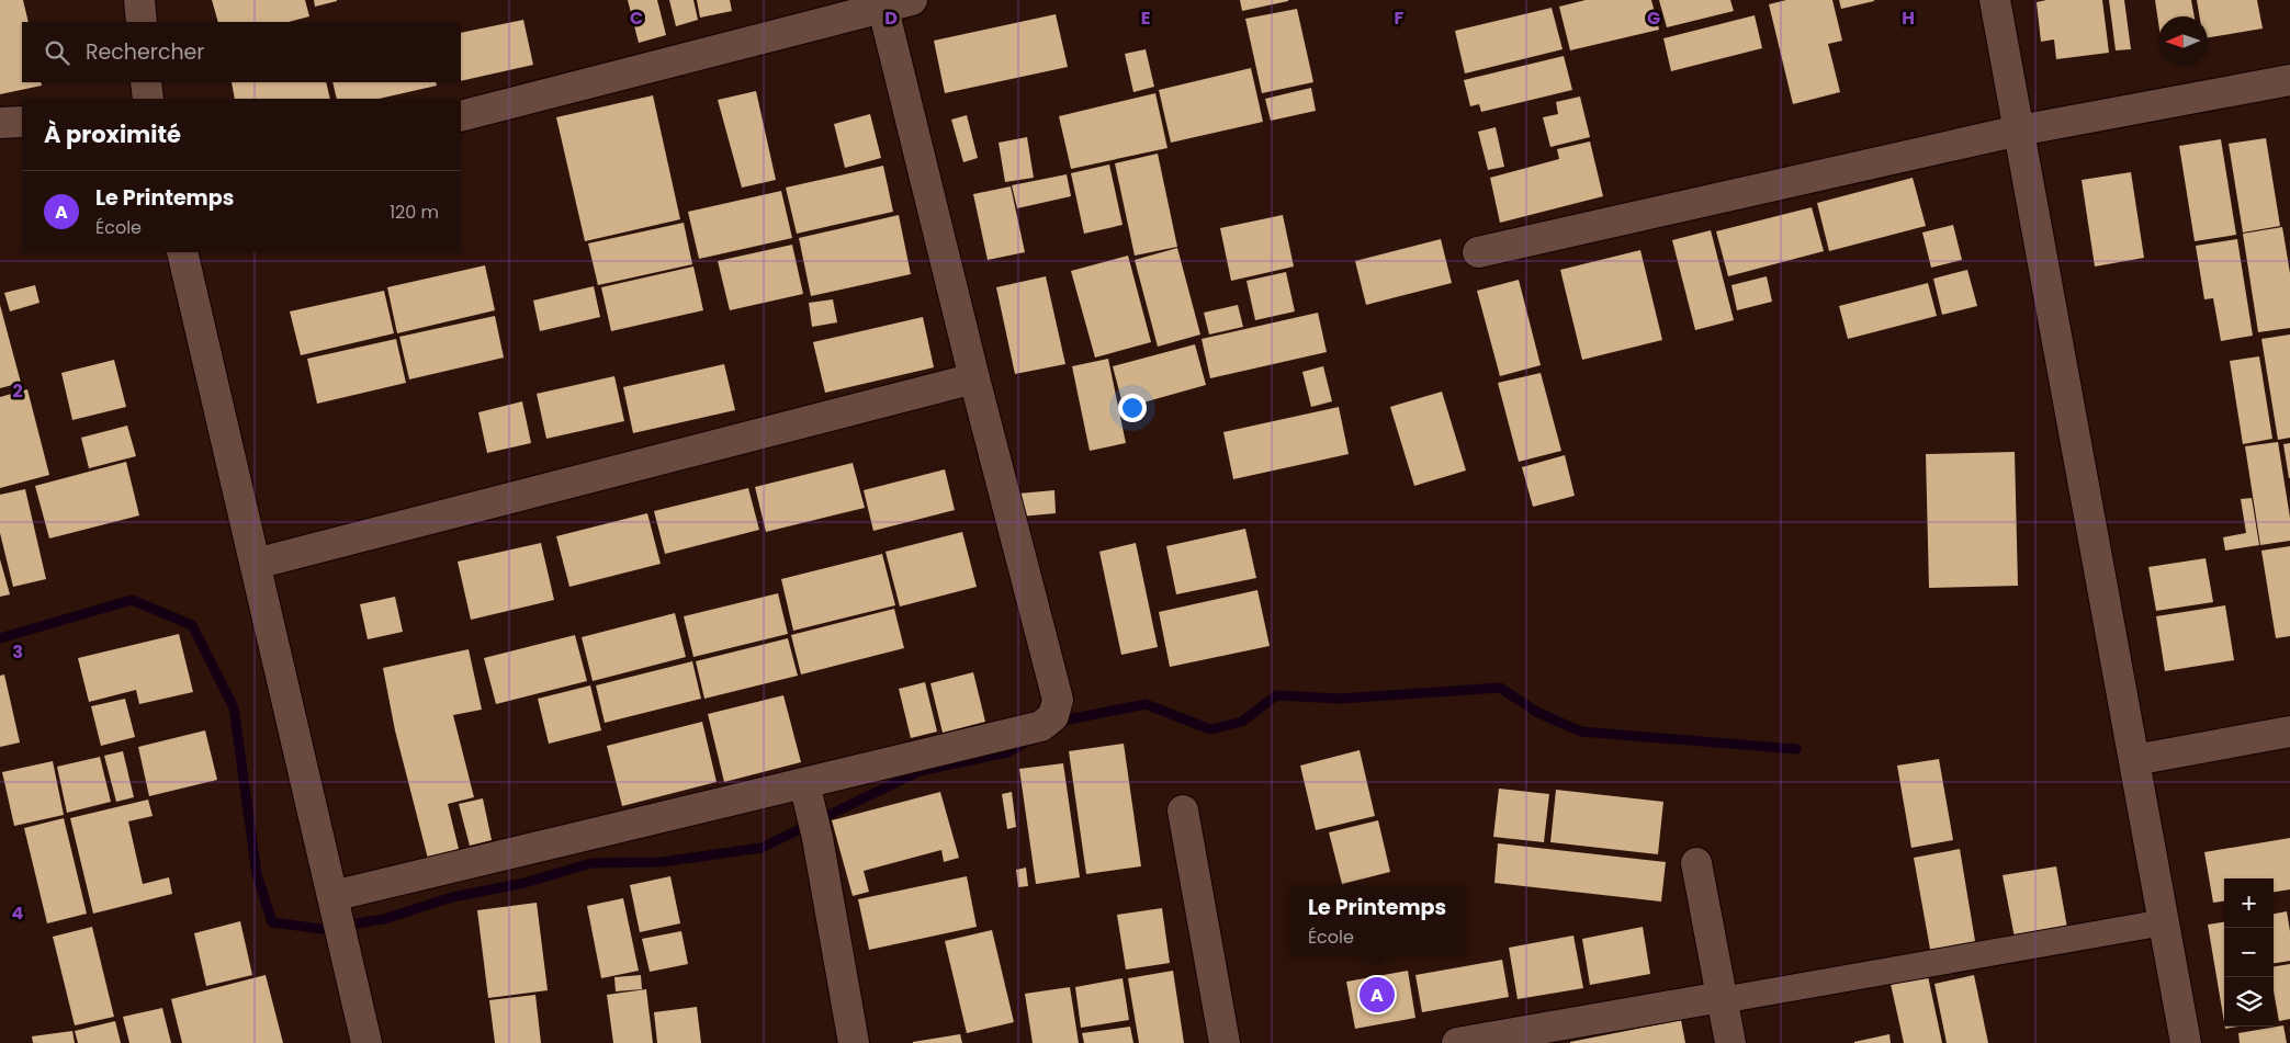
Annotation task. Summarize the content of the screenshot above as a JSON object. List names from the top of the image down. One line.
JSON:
{"north":"left","page":{"search":"Rechercher","heading":"À proximité","list":[{"mark":"A","name":"Le Printemps","note":"École","value":"120 m"}],"map_buttons":["+","−"],"popup":["Le Printemps","École"],"pins":"A"},"grid":{"columns":["C","D","E","F","G","H"],"rows":["2","3","4"]}}
